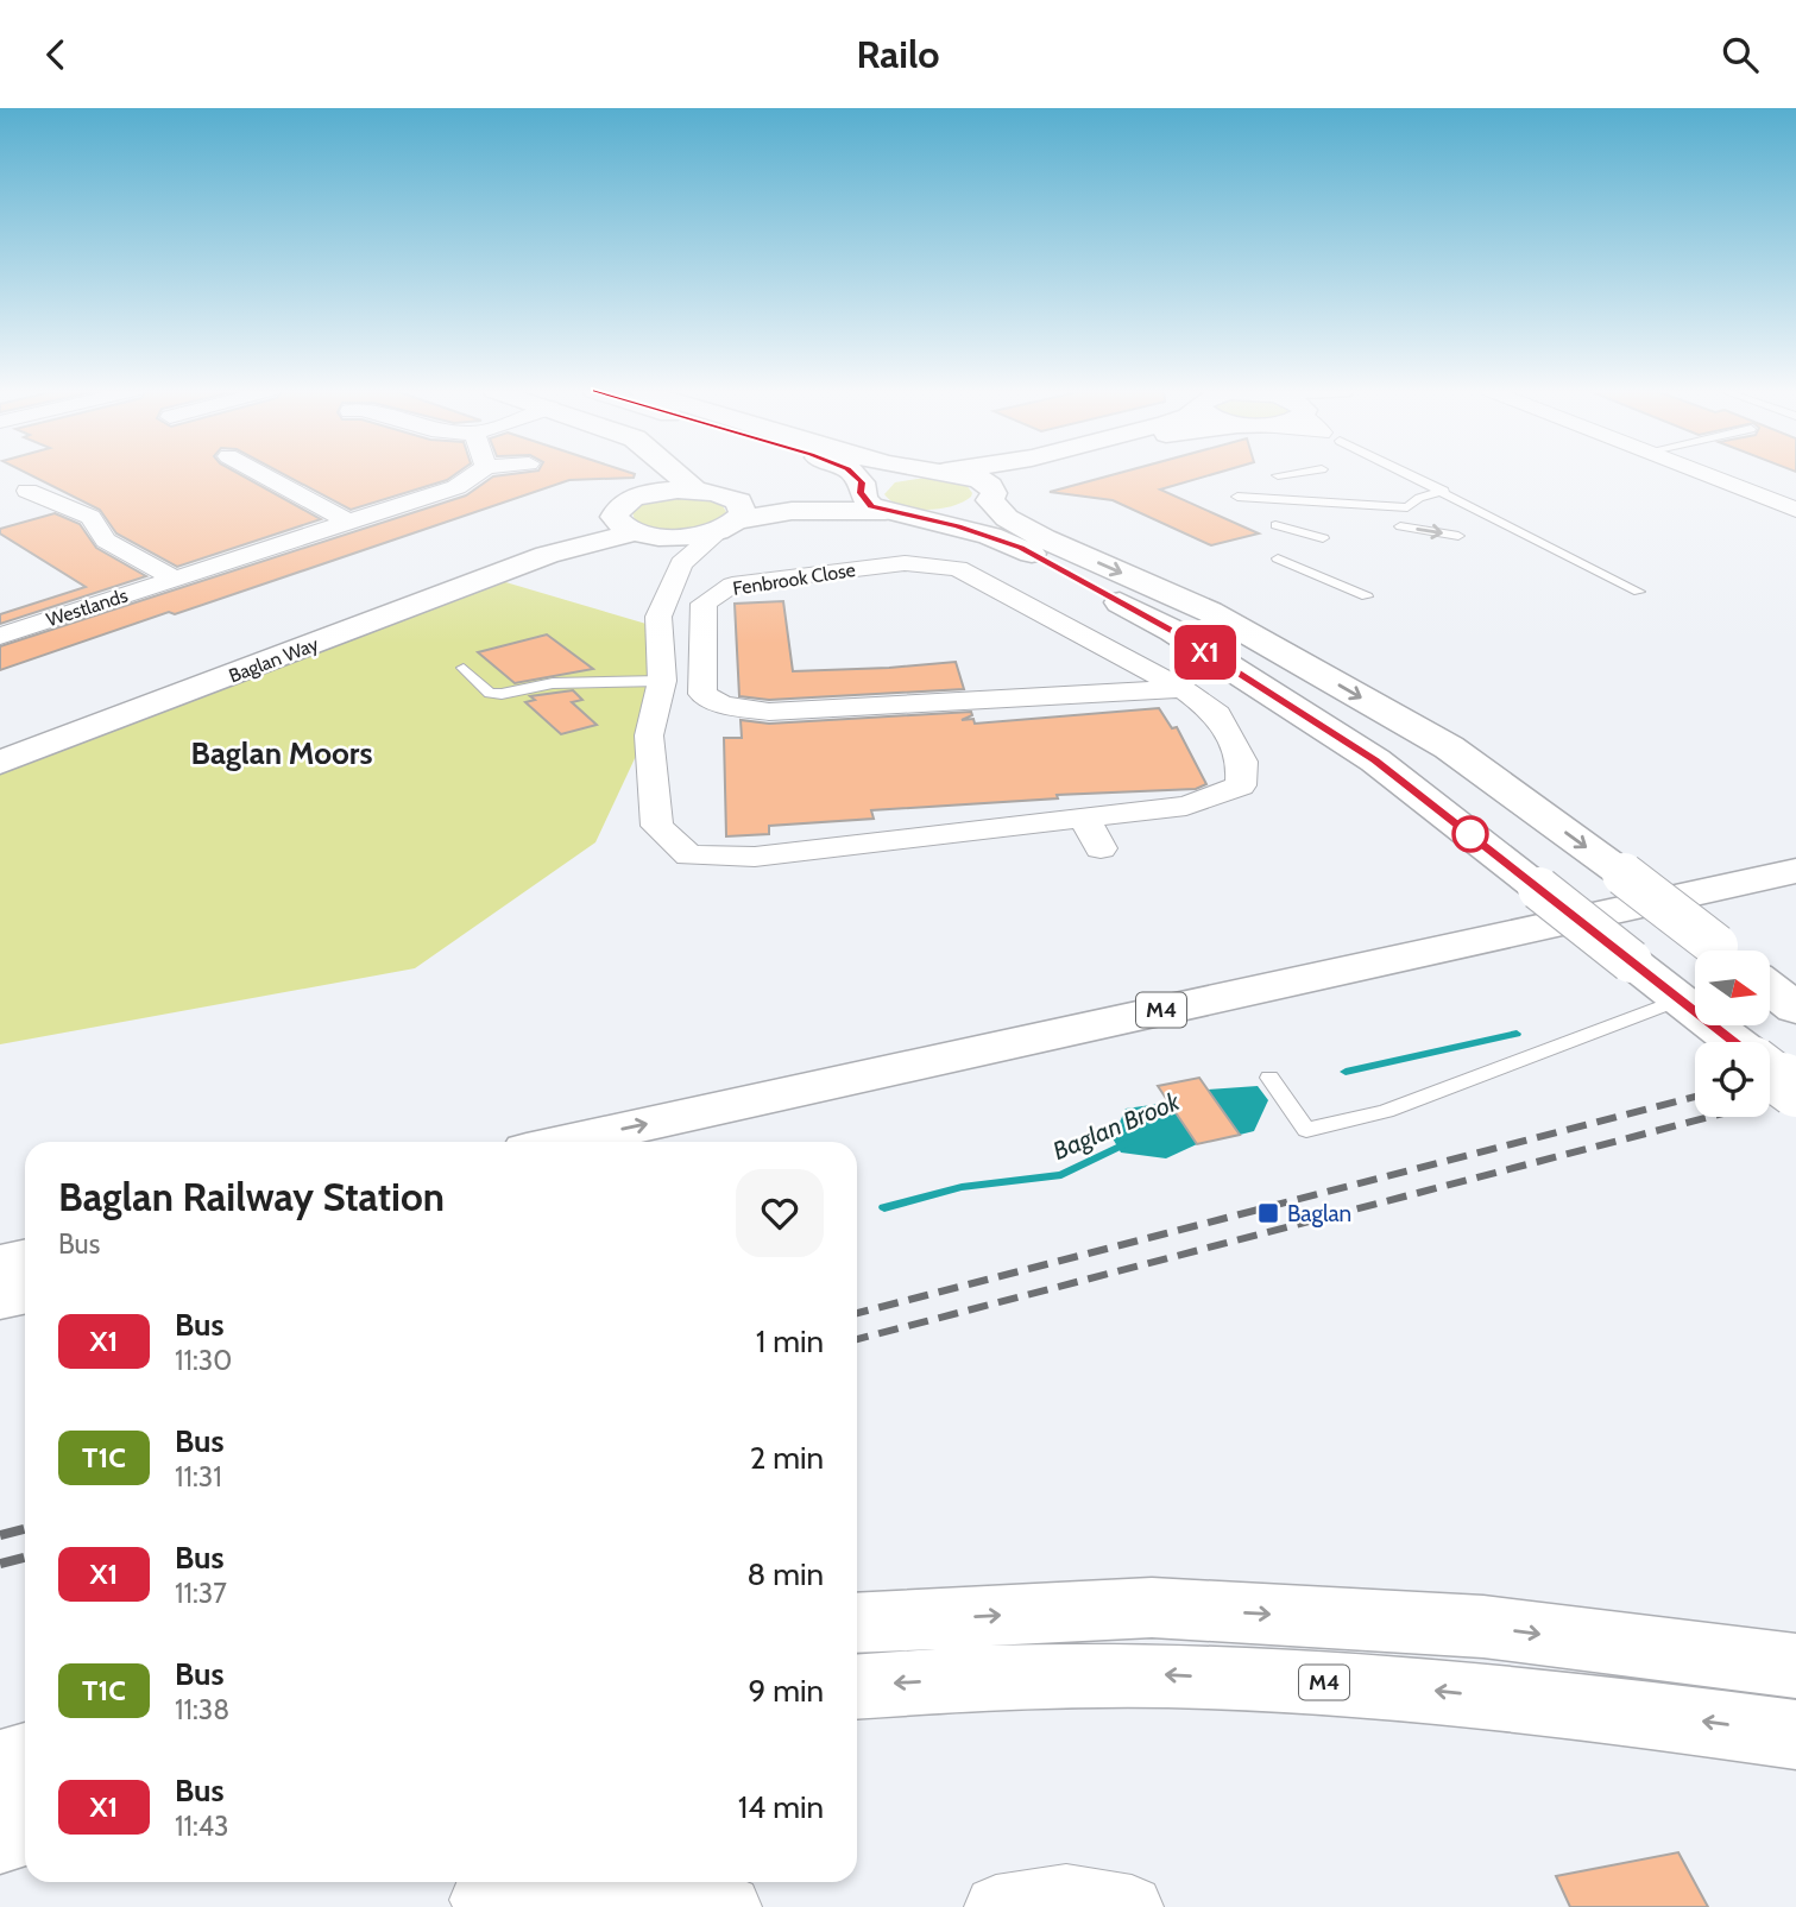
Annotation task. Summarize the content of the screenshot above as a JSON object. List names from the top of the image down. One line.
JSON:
{"streets":{"main road":["Baglan Way","M4"],"street":["Fenbrook Close","Westlands"]},"districts":["Baglan Moors"],"water":["Baglan Brook"],"places":{"transit":["Baglan"]},"lines":["bus line X1"],"north":"right","page":{"header":"Railo","on_map":"X1","heading":["Baglan Railway Station","Bus"],"list":[{"mark":"X1","name":"Bus","note":"11:30","value":"1 min"},{"mark":"T1C","name":"Bus","note":"11:31","value":"2 min"},{"mark":"X1","name":"Bus","note":"11:37","value":"8 min"},{"mark":"T1C","name":"Bus","note":"11:38","value":"9 min"},{"mark":"X1","name":"Bus","note":"11:43","value":"14 min"}]}}
